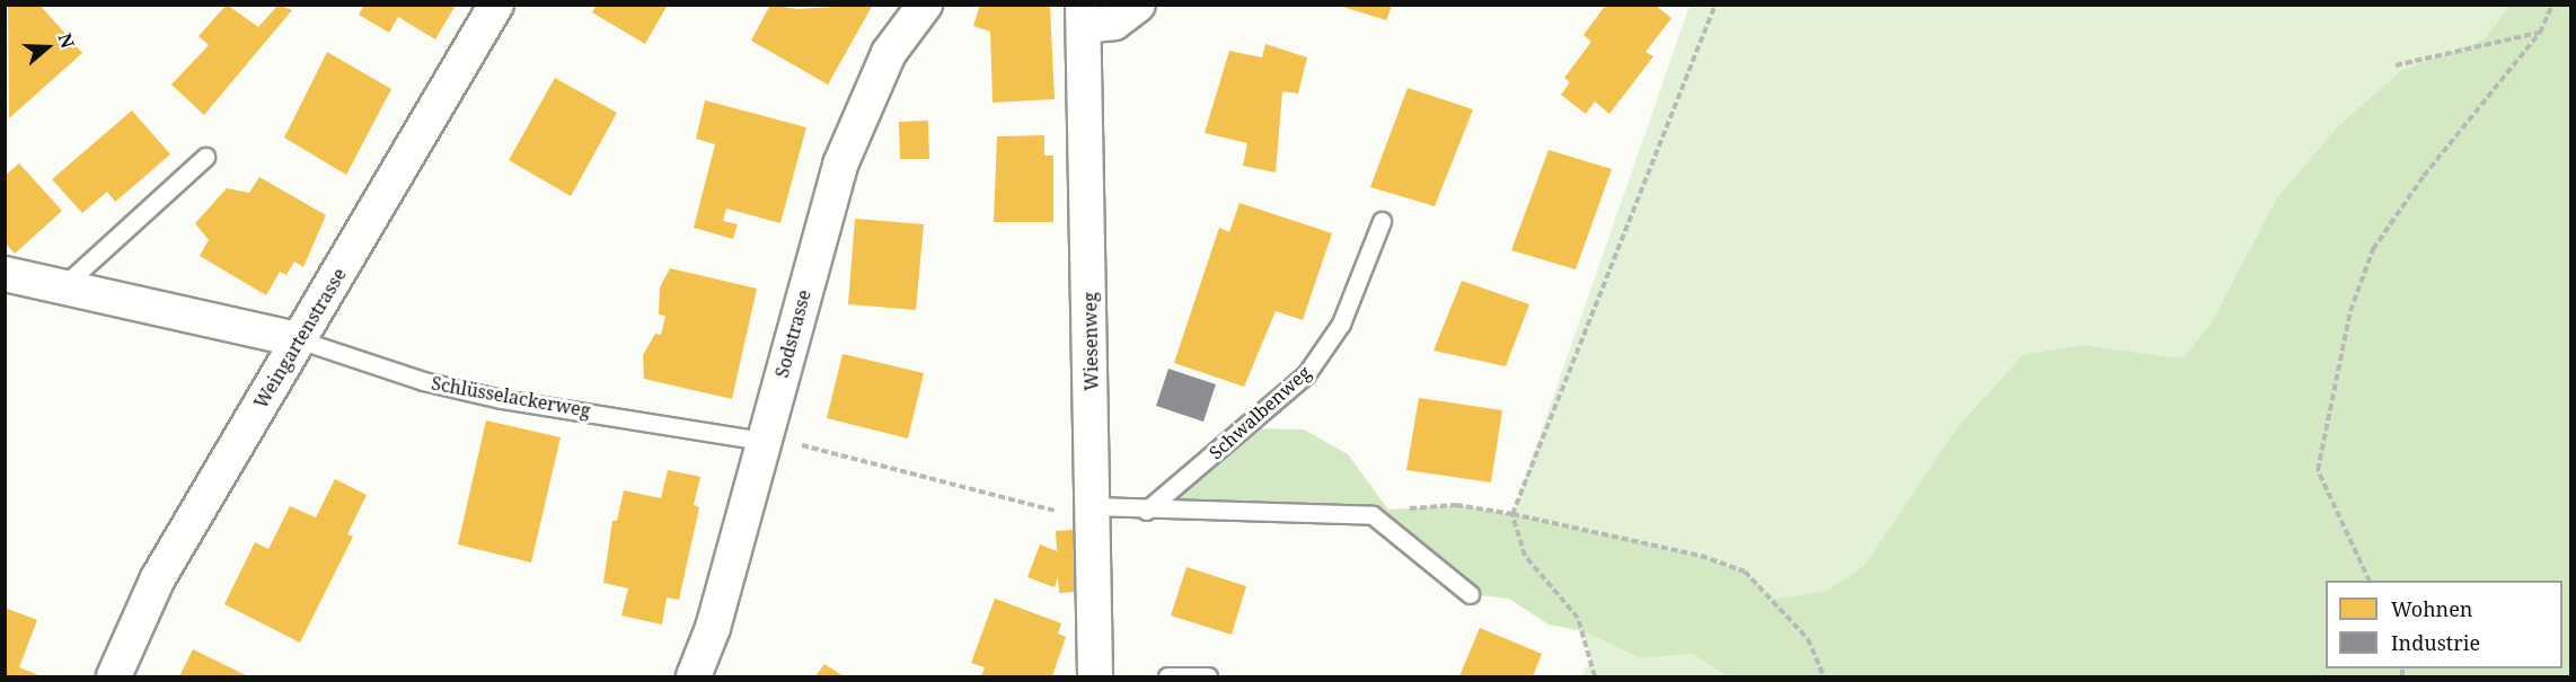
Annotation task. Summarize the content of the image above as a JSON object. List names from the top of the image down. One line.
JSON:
{"streets":{"street":["Sodstrasse","Weingartenstrasse","Wiesenweg","Schlüsselackerweg"],"lane":["Schwalbenweg"]},"crossings":[["Sodstrasse","Schlüsselackerweg"],["Weingartenstrasse","Schlüsselackerweg"]],"legend":["Wohnen","Industrie"],"north":"right"}
